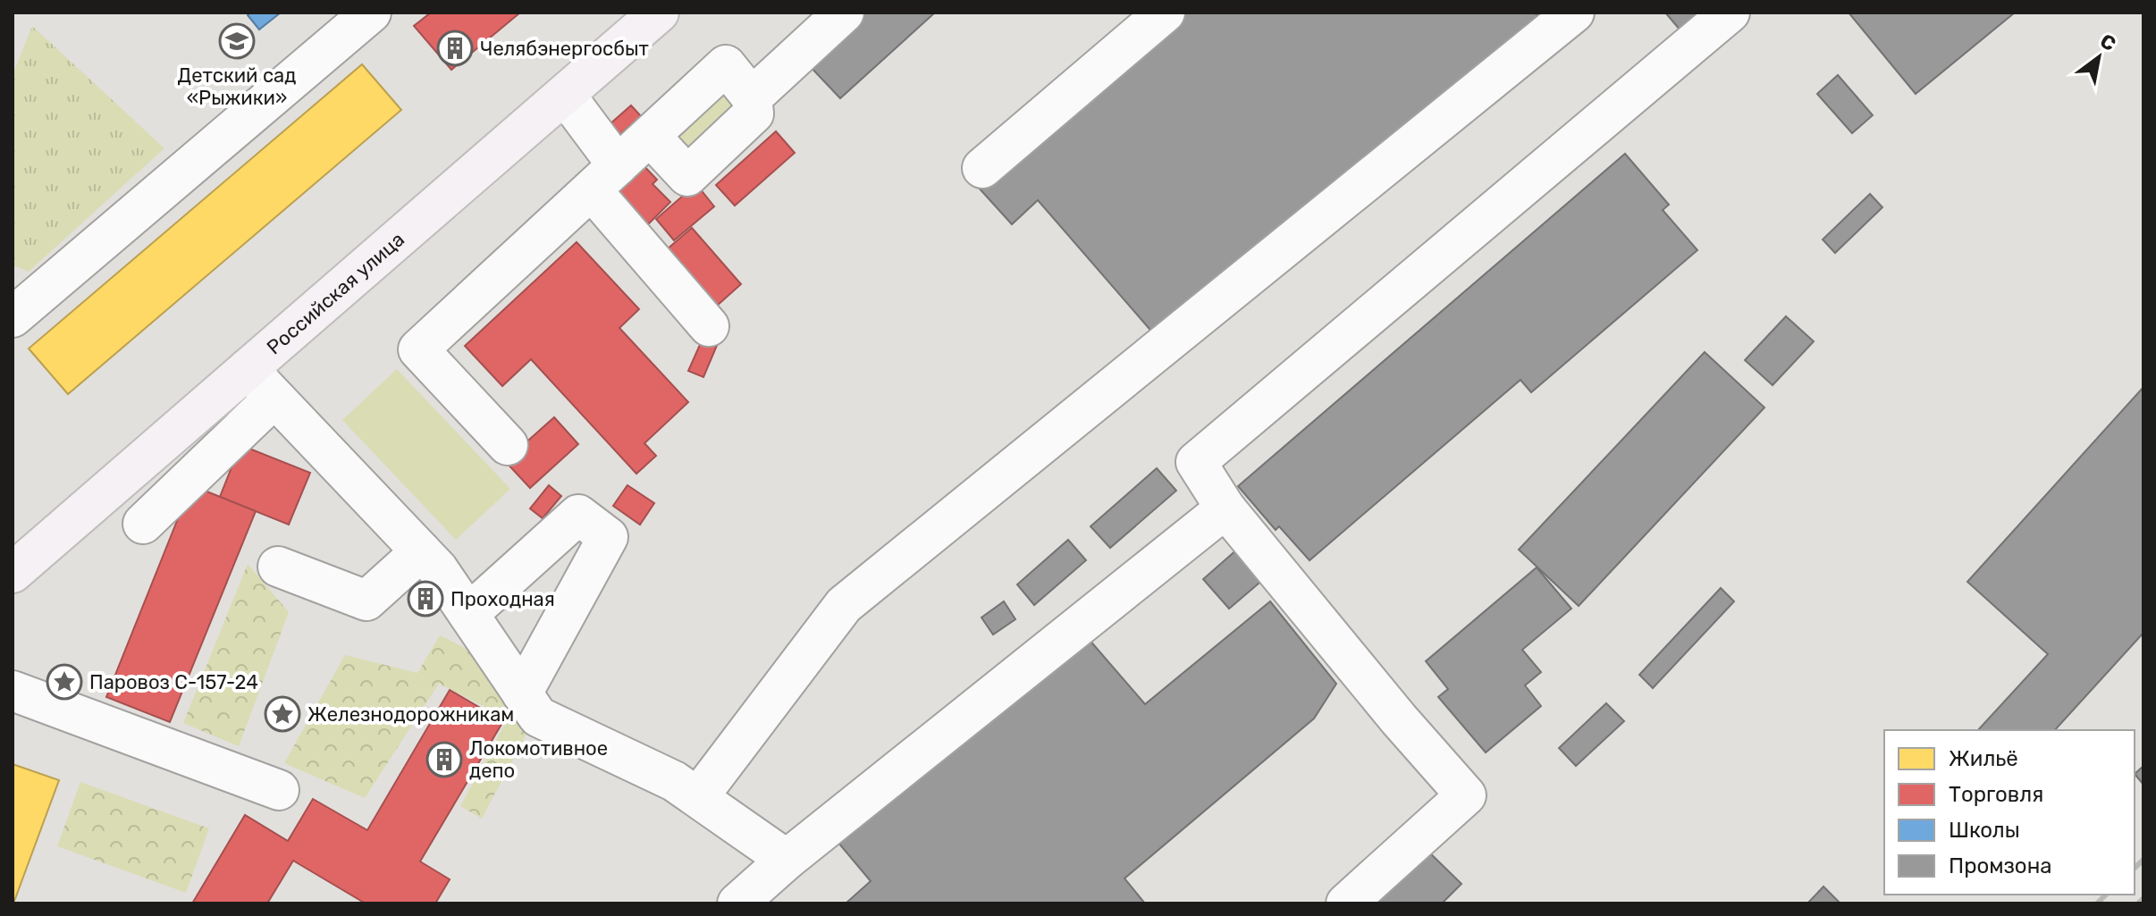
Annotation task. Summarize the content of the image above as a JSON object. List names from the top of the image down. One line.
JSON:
{"streets":{"main road":["Российская улица"]},"places":{"school or university":["Детский сад «Рыжики»"],"building":["Челябэнергосбыт","Проходная","Локомотивное депо"],"place":["Паровоз С-157-24","Железнодорожникам"]},"legend":["Жильё","Торговля","Школы","Промзона"],"north":"top right"}
